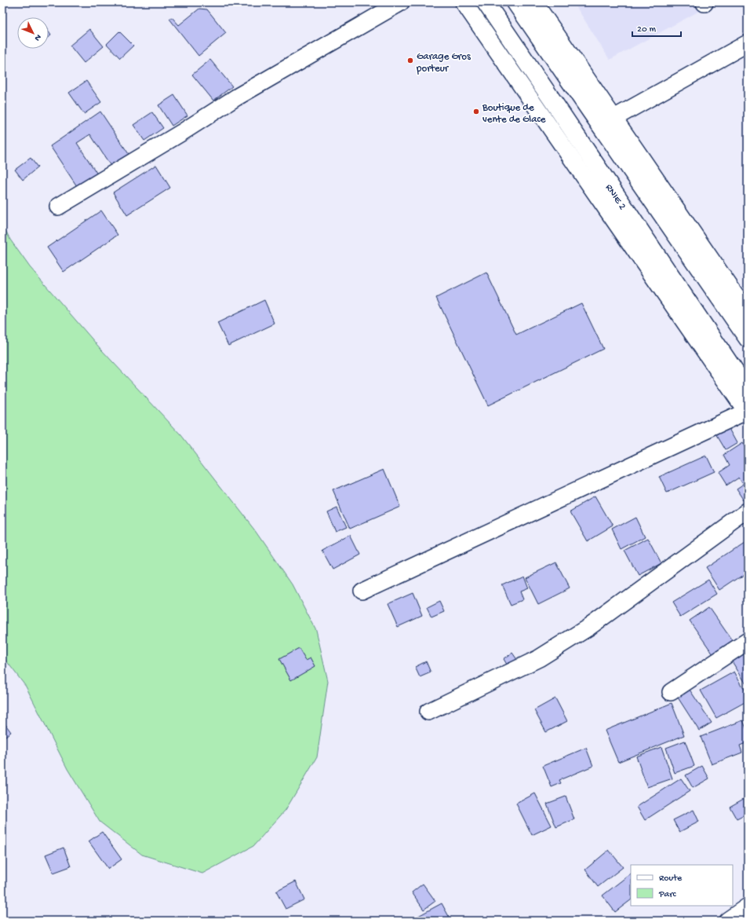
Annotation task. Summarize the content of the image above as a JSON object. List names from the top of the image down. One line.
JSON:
{"streets":{"highway":["RNIE 2"]},"places":["Garage Gros porteur","Boutique de vente de Glace"],"legend":["Route","Parc"],"scale_bar":"20 m","north":"bottom right"}
